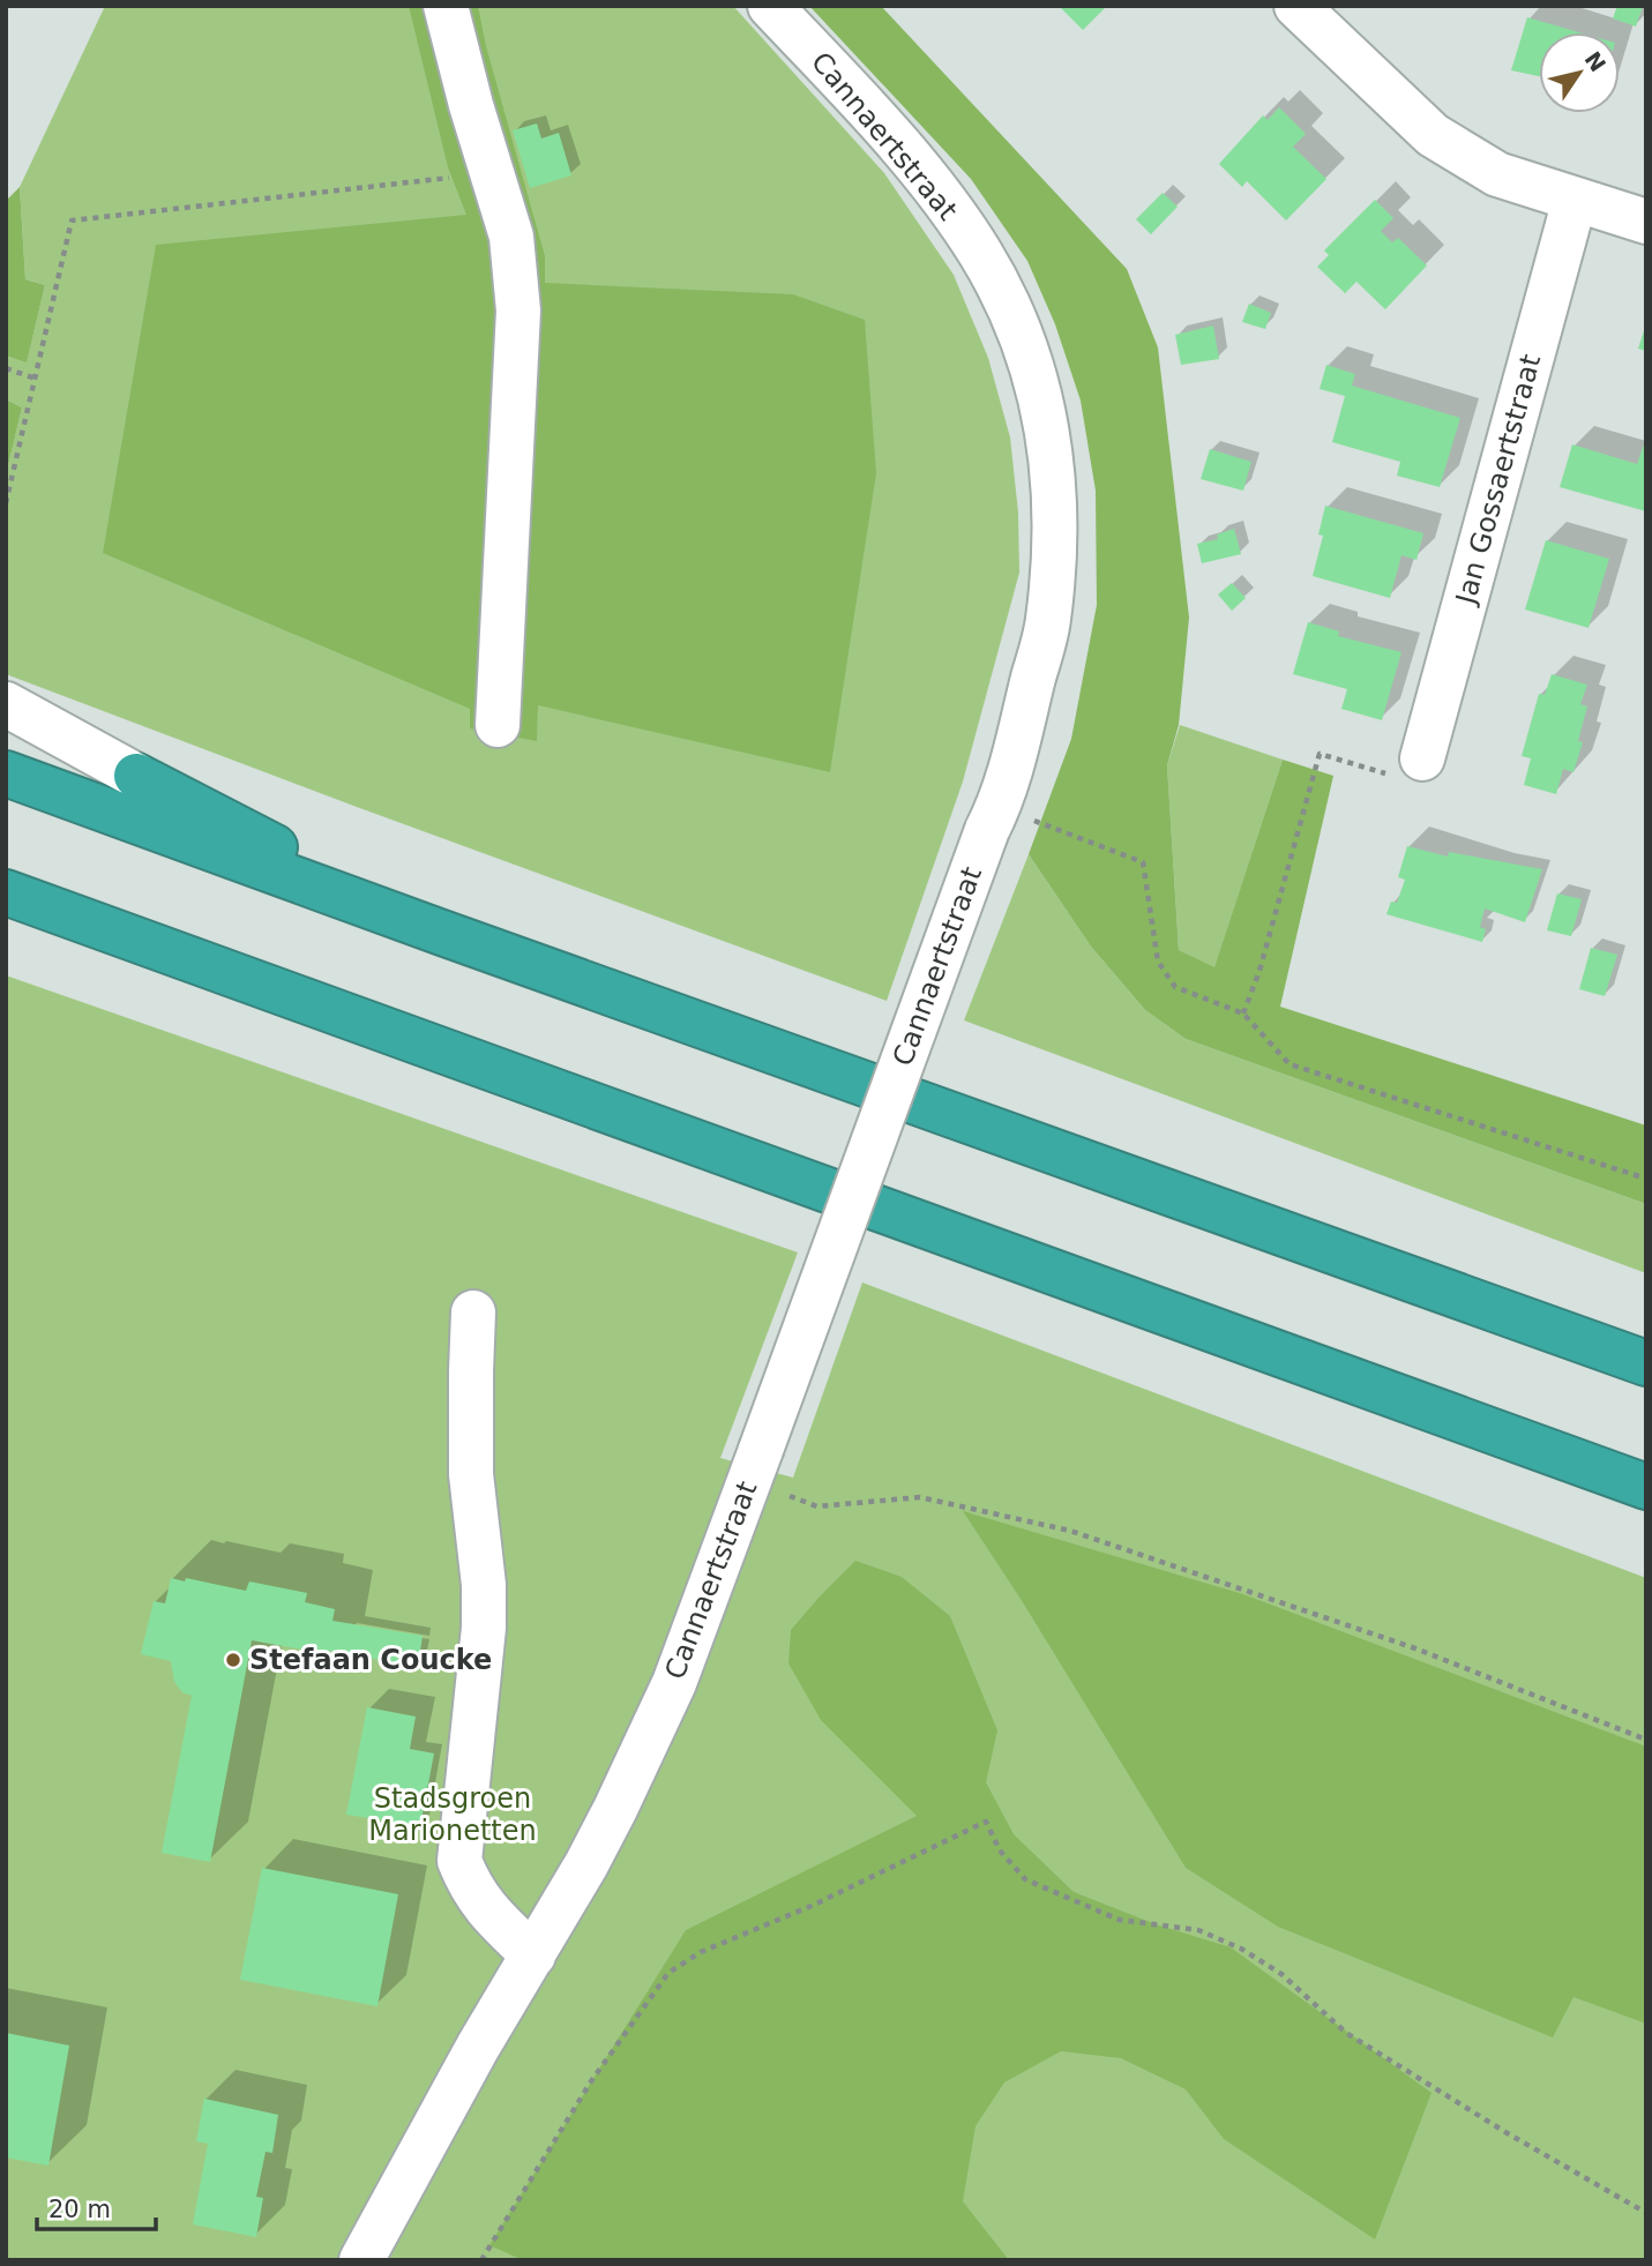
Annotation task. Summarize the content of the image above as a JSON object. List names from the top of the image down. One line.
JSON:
{"streets":{"street":["Cannaertstraat","Jan Gossaertstraat"]},"parks":["Stadsgroen Marionetten"],"places":["Stefaan Coucke"],"scale_bar":"20 m","north":"top right"}
